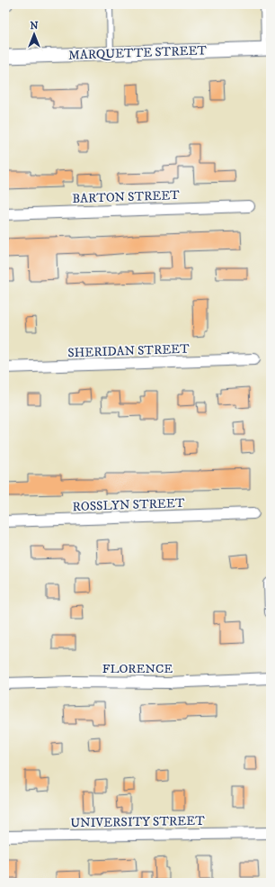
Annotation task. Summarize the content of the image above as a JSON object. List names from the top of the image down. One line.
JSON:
{"streets":{"street":["MARQUETTE STREET","BARTON STREET","SHERIDAN STREET","ROSSLYN STREET","FLORENCE","UNIVERSITY STREET"]},"north":"top"}
